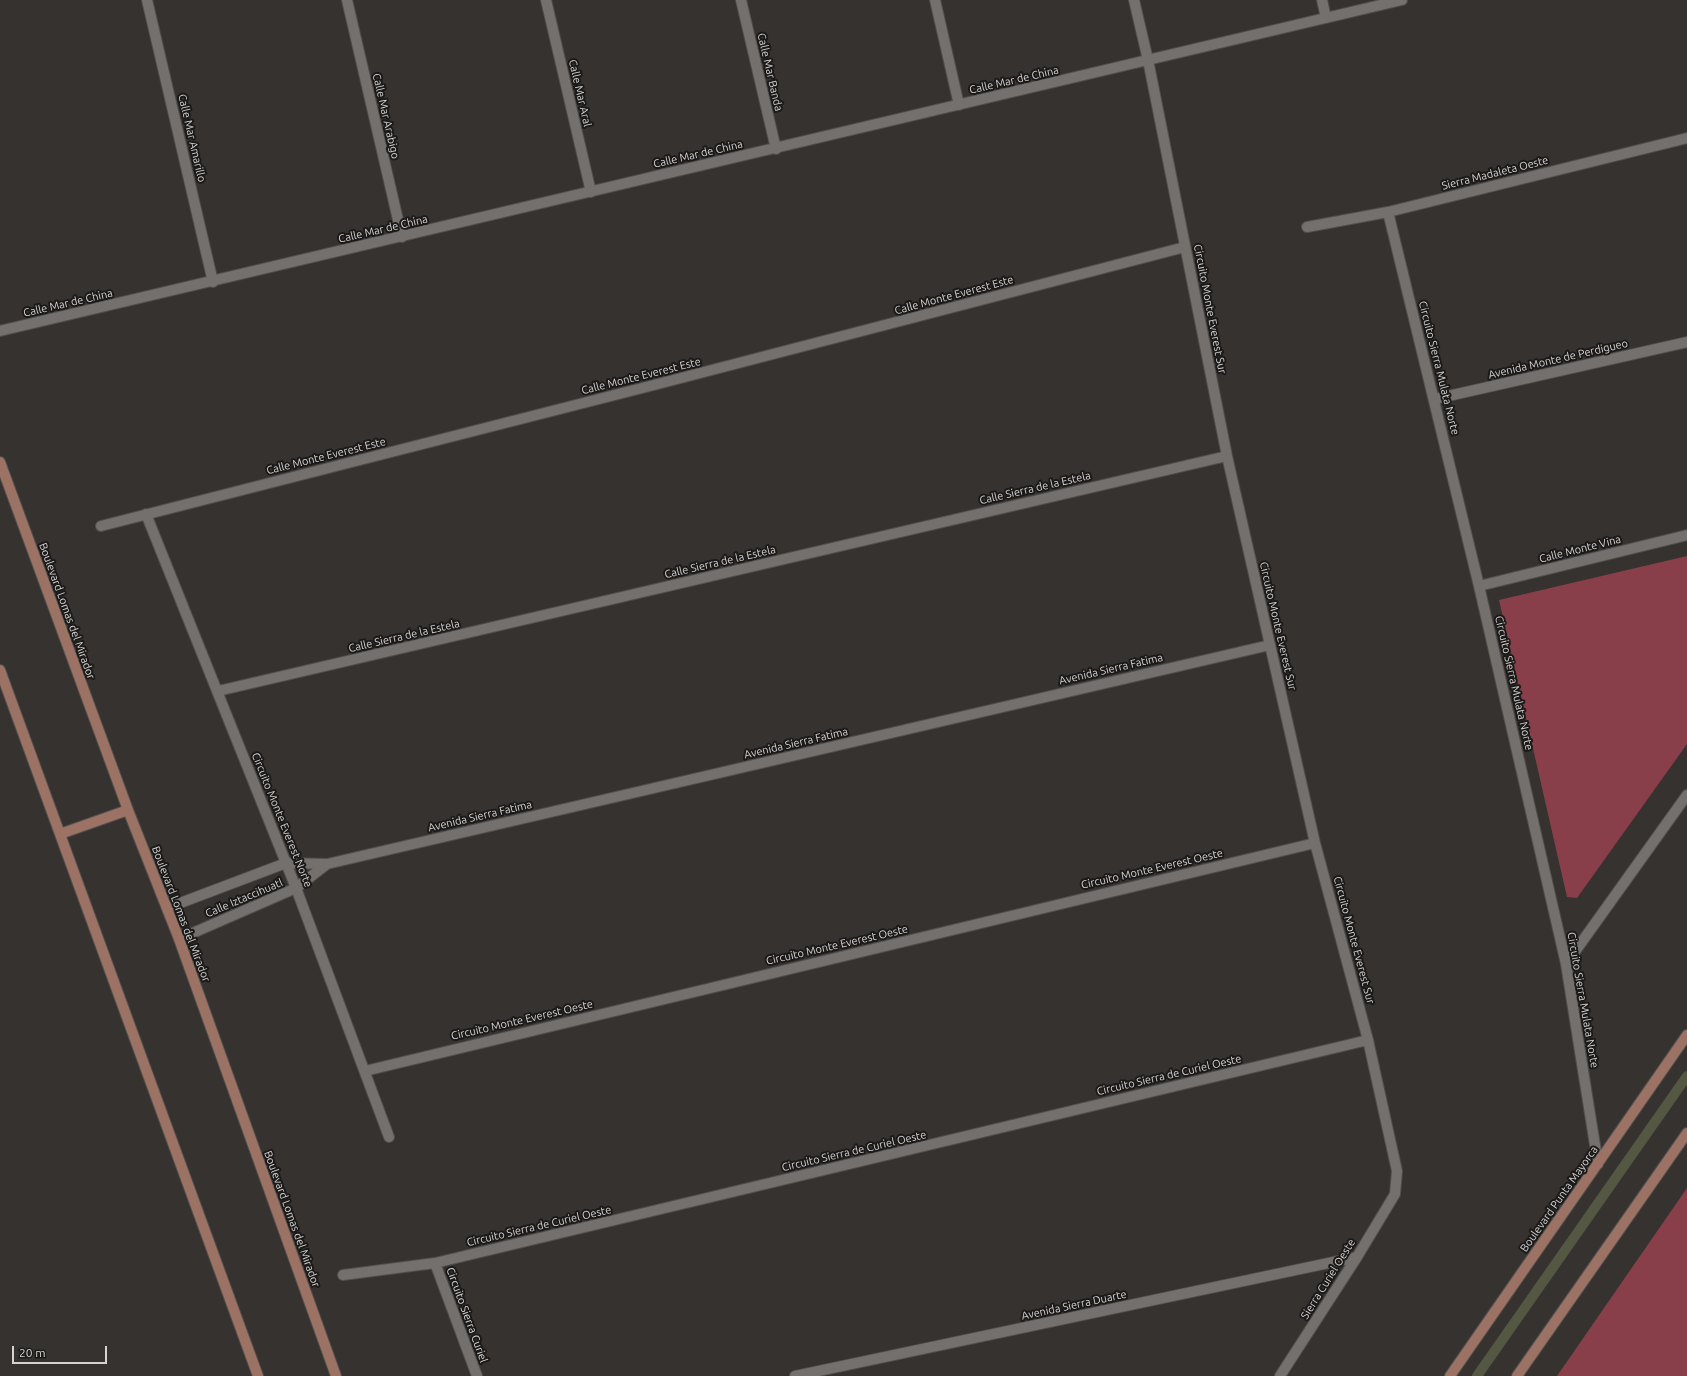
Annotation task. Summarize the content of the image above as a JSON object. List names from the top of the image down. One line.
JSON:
{"streets":{"street":["Calle Mar Banda","Calle Mar de China","Calle Mar Aral","Calle Mar Arabigo","Calle Mar Amarillo","Sierra Madaleta Oeste","Calle Monte Everest Este","Circuito Monte Everest Sur","Avenida Monte de Perdigueo","Circuito Sierra Mulata Norte","Calle Sierra de la Estela","Calle Monte Vina","Boulevard Lomas del Mirador","Avenida Sierra Fatima","Circuito Monte Everest Norte","Circuito Monte Everest Oeste","Calle Iztaccihuatl","Circuito Sierra de Curiel Oeste","Boulevard Punta Mayorca","Sierra Curiel Oeste","Avenida Sierra Duarte","Circuito Sierra Curiel"]},"crossings":[["Calle Mar Banda","Calle Mar de China"],["Calle Mar de China","Calle Mar Aral"],["Calle Mar de China","Calle Mar Arabigo"],["Calle Mar de China","Calle Mar Amarillo"],["Calle Mar de China","Circuito Monte Everest Sur"],["Sierra Madaleta Oeste","Circuito Sierra Mulata Norte"],["Calle Monte Everest Este","Circuito Monte Everest Sur"],["Calle Monte Everest Este","Circuito Monte Everest Norte"],["Circuito Monte Everest Sur","Calle Sierra de la Estela"],["Circuito Monte Everest Sur","Avenida Sierra Fatima"],["Circuito Monte Everest Sur","Circuito Monte Everest Oeste"],["Circuito Monte Everest Sur","Circuito Sierra de Curiel Oeste"],["Circuito Monte Everest Sur","Sierra Curiel Oeste"],["Avenida Monte de Perdigueo","Circuito Sierra Mulata Norte"],["Circuito Sierra Mulata Norte","Calle Monte Vina"],["Circuito Sierra Mulata Norte","Boulevard Punta Mayorca"],["Calle Sierra de la Estela","Circuito Monte Everest Norte"],["Boulevard Lomas del Mirador","Calle Iztaccihuatl"],["Avenida Sierra Fatima","Circuito Monte Everest Norte"],["Avenida Sierra Fatima","Calle Iztaccihuatl"],["Circuito Monte Everest Norte","Circuito Monte Everest Oeste"],["Circuito Monte Everest Norte","Calle Iztaccihuatl"],["Circuito Sierra de Curiel Oeste","Circuito Sierra Curiel"],["Sierra Curiel Oeste","Avenida Sierra Duarte"]],"scale_bar":"20 m"}
